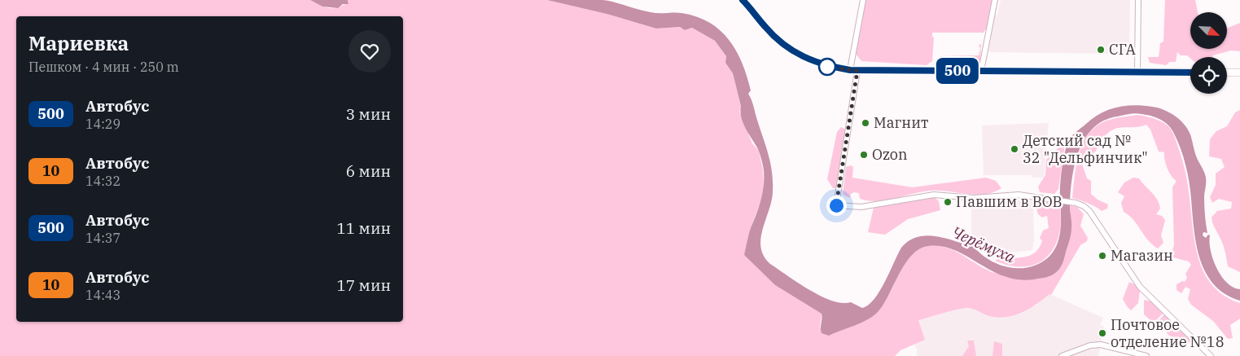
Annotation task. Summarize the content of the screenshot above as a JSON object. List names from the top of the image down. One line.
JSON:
{"water":["Черёмуха"],"places":["СГА","Магнит","Детский сад № 32 \"Дельфинчик\"","Ozon","Павшим в ВОВ","Магазин","Почтовое отделение №18"],"lines":["bus line 500"],"north":"bottom right","page":{"on_map":"500","heading":["Мариевка","Пешком · 4 мин · 250 m"],"list":[{"mark":"500","name":"Автобус","note":"14:29","value":"3 мин"},{"mark":"10","name":"Автобус","note":"14:32","value":"6 мин"},{"mark":"500","name":"Автобус","note":"14:37","value":"11 мин"},{"mark":"10","name":"Автобус","note":"14:43","value":"17 мин"}]}}
